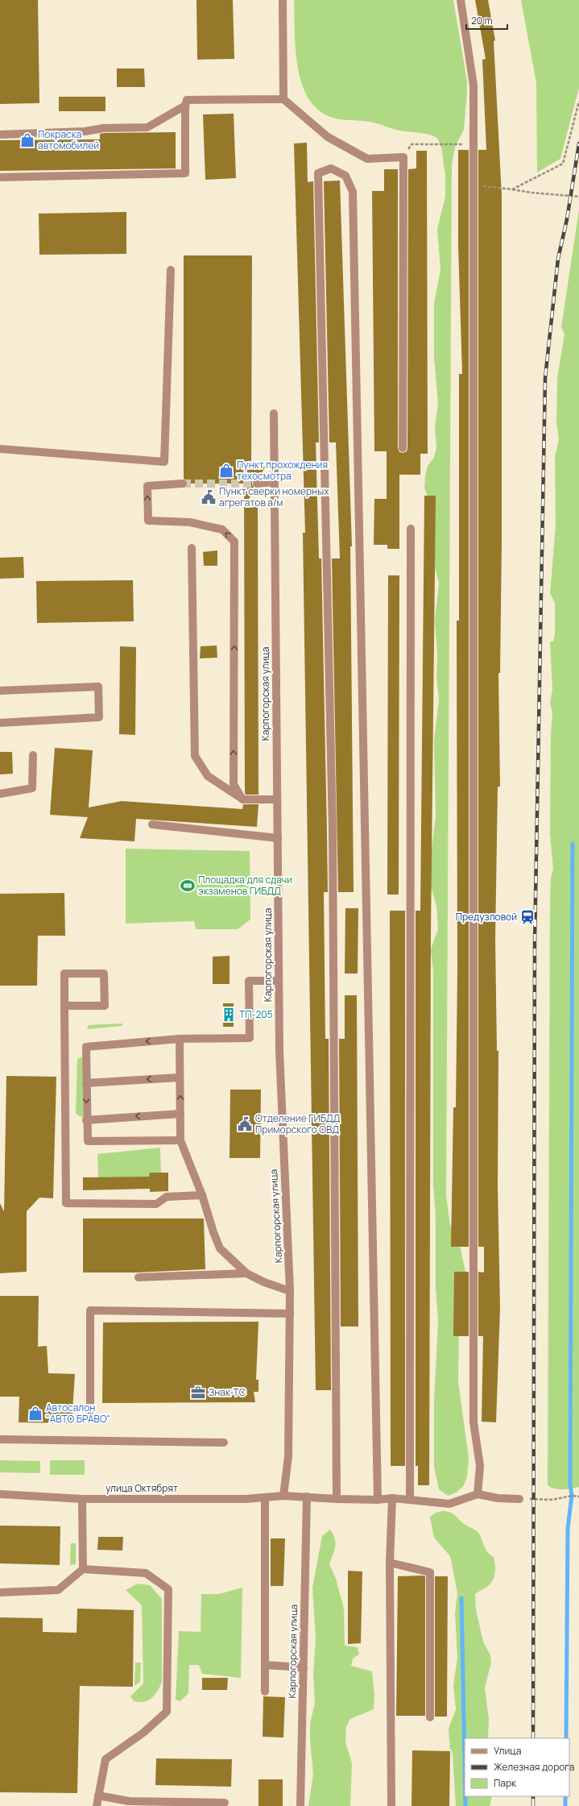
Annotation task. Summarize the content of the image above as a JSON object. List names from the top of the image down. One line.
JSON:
{"streets":{"street":["Карпогорская улица","улица Октябрят"]},"crossings":[["Карпогорская улица","улица Октябрят"]],"places":{"shop":["Покраска автомобилей","Пункт прохождения техосмотра","Автосалон \"АВТО БРАВО\""],"public building":["Пункт сверки номерных агрегатов а/м","Отделение ГИБДД Приморского ОВД"],"sports":["Площадка для сдачи экзаменов ГИБДД"],"station":["Предузловой"],"building":["ТП-205"],"office":["Знак-ТС"]},"legend":["Улица","Железная дорога","Парк"],"scale_bar":"20 m"}
